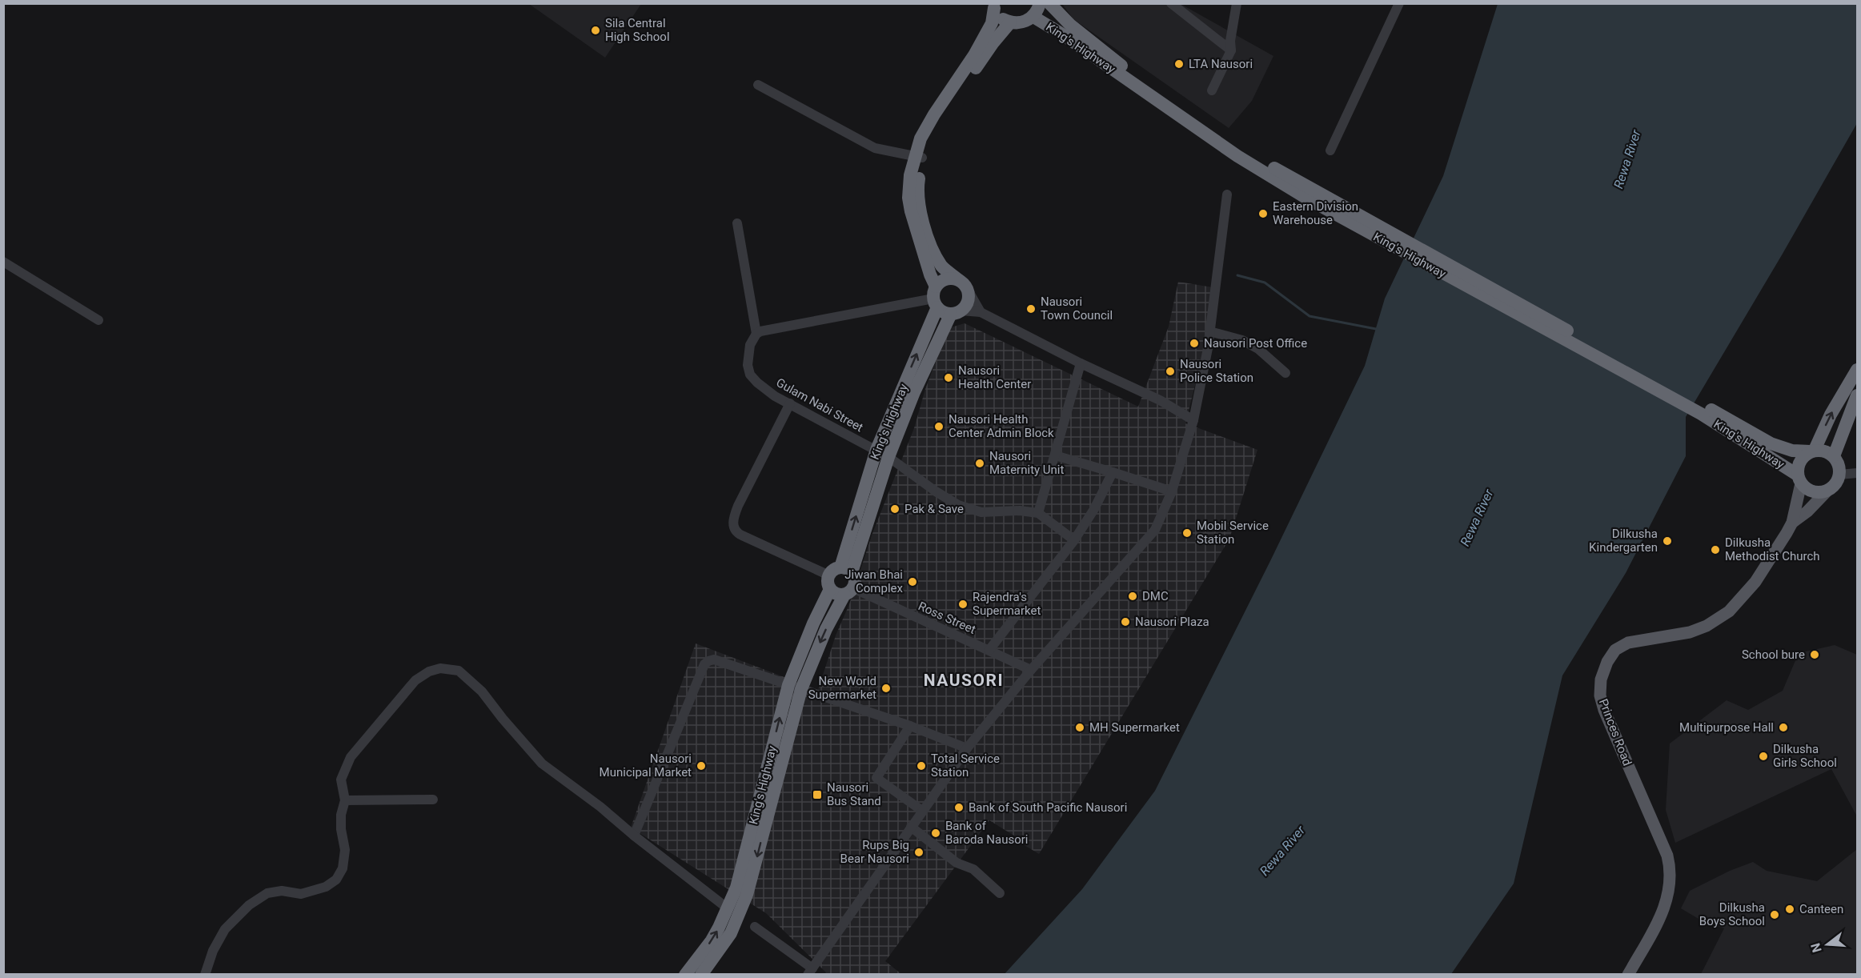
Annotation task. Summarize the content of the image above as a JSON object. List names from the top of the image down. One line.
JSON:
{"streets":{"highway":["King's Highway"],"main road":["Princes Road"],"street":["Gulam Nabi Street","Ross Street"]},"crossings":[["King's Highway","Gulam Nabi Street"],["King's Highway","Ross Street"],["King's Highway","Princes Road"]],"districts":["NAUSORI"],"water":["Rewa River"],"places":{"other":["Sila Central High School","LTA Nausori","Eastern Division Warehouse","Nausori Town Council","Nausori Post Office","Nausori Police Station","Nausori Health Center","Nausori Health Center Admin Block","Nausori Maternity Unit","Pak & Save","Mobil Service Station","Dilkusha Kindergarten","Dilkusha Methodist Church","Jiwan Bhai Complex","DMC","Rajendra's Supermarket","Nausori Plaza","School bure","New World Supermarket","MH Supermarket","Multipurpose Hall","Dilkusha Girls School","Nausori Municipal Market","Total Service Station","Bank of South Pacific Nausori","Bank of Baroda Nausori","Rups Big Bear Nausori","Canteen","Dilkusha Boys School"],"transit":["Nausori Bus Stand"]},"north":"left"}
